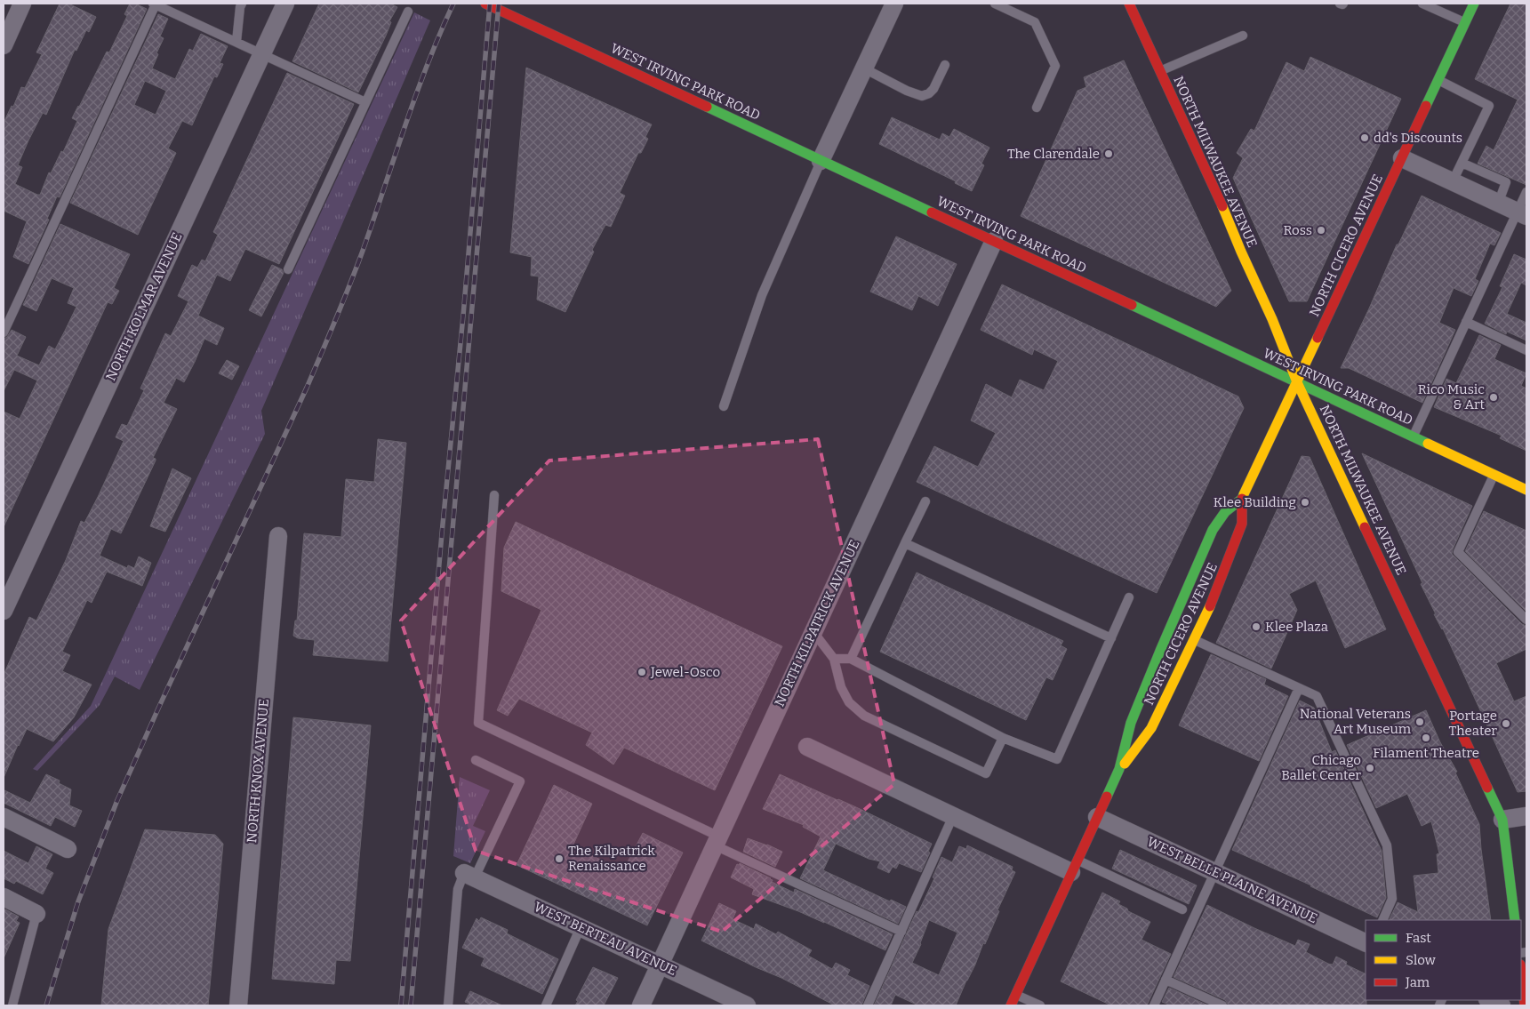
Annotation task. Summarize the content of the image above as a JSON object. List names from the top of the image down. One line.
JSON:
{"streets":{"main road":["WEST IRVING PARK ROAD","NORTH MILWAUKEE AVENUE","NORTH CICERO AVENUE"],"street":["NORTH KOLMAR AVENUE","NORTH KILPATRICK AVENUE","NORTH KNOX AVENUE","WEST BELLE PLAINE AVENUE","WEST BERTEAU AVENUE"]},"crossings":[["WEST IRVING PARK ROAD","NORTH MILWAUKEE AVENUE"],["WEST IRVING PARK ROAD","NORTH CICERO AVENUE"],["WEST IRVING PARK ROAD","NORTH KILPATRICK AVENUE"],["NORTH MILWAUKEE AVENUE","NORTH CICERO AVENUE"],["NORTH CICERO AVENUE","WEST BELLE PLAINE AVENUE"],["NORTH KILPATRICK AVENUE","WEST BERTEAU AVENUE"]],"places":["dd's Discounts","The Clarendale","Ross","Rico Music & Art","Klee Building","Klee Plaza","Jewel-Osco","National Veterans Art Museum","Portage Theater","Filament Theatre","Chicago Ballet Center","The Kilpatrick Renaissance"],"legend":["Fast","Slow","Jam"]}
